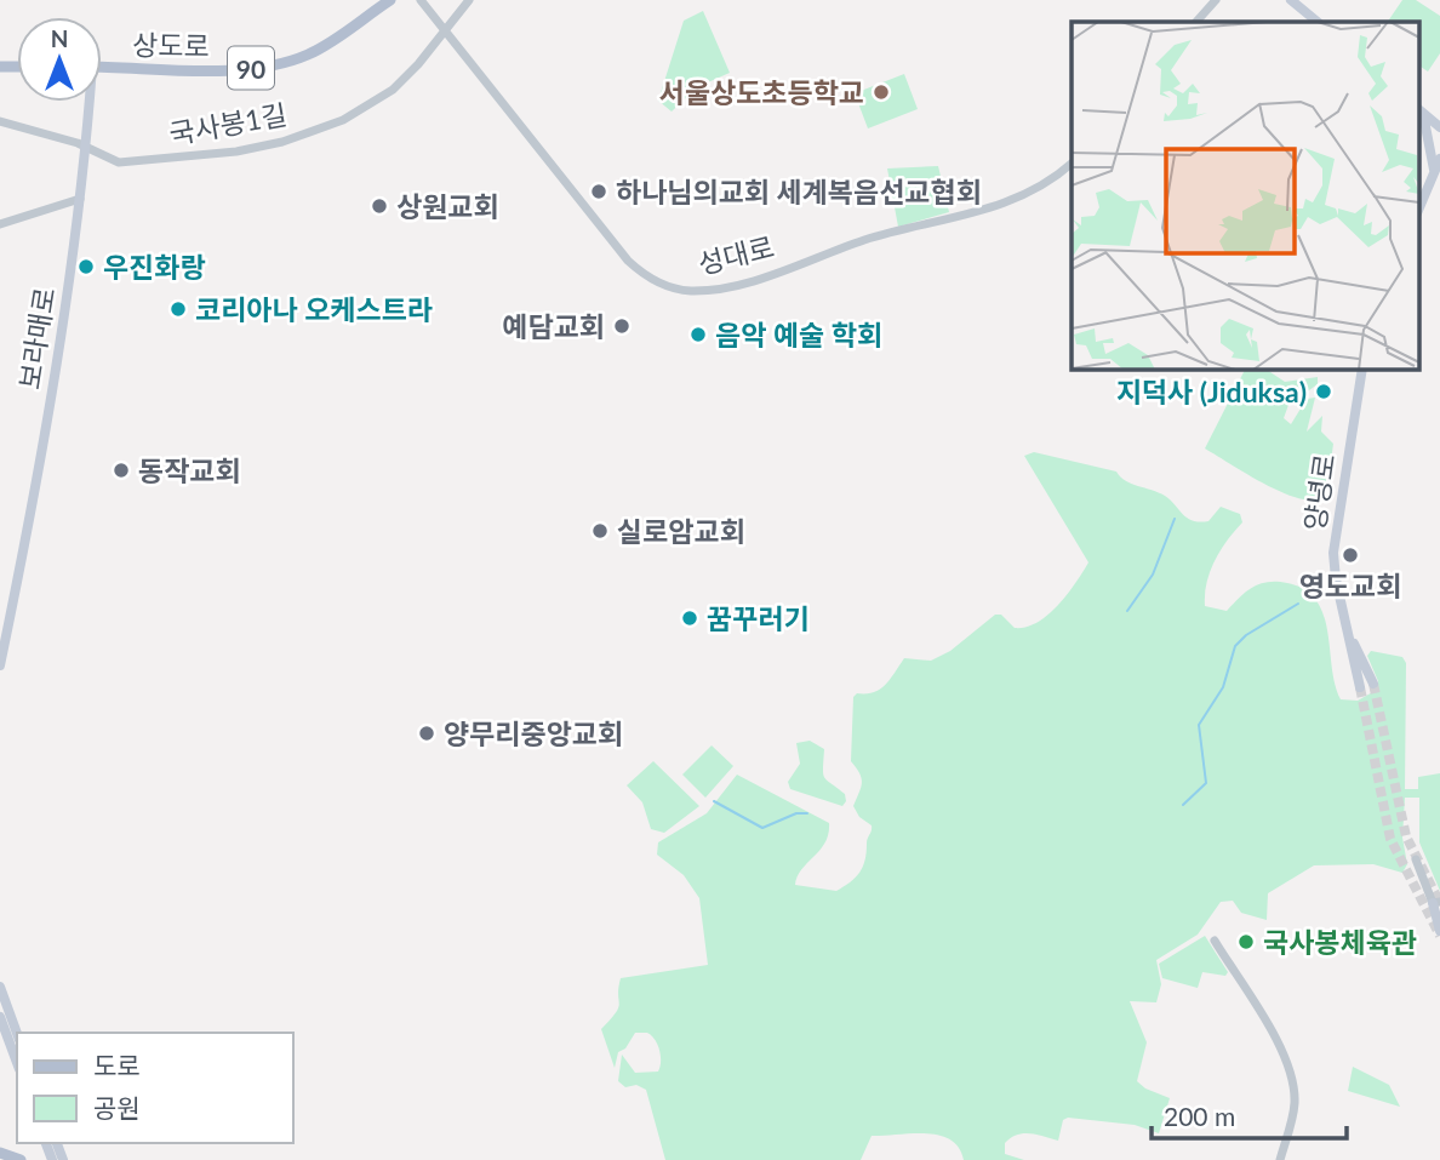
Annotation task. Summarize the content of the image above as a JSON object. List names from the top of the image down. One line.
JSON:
{"streets":{"main road":["상도로","90","보라매로","양녕로"],"street":["국사봉1길","성대로"]},"crossings":[["국사봉1길","성대로"],["국사봉1길","보라매로"]],"places":["서울상도초등학교","하나님의교회 세계복음선교협회","상원교회","우진화랑","코리아나 오케스트라","예담교회","음악 예술 학회","지덕사 (Jiduksa)","동작교회","실로암교회","영도교회","꿈꾸러기","양무리중앙교회","국사봉체육관"],"legend":["도로","공원"],"scale_bar":"200 m","north":"top"}
